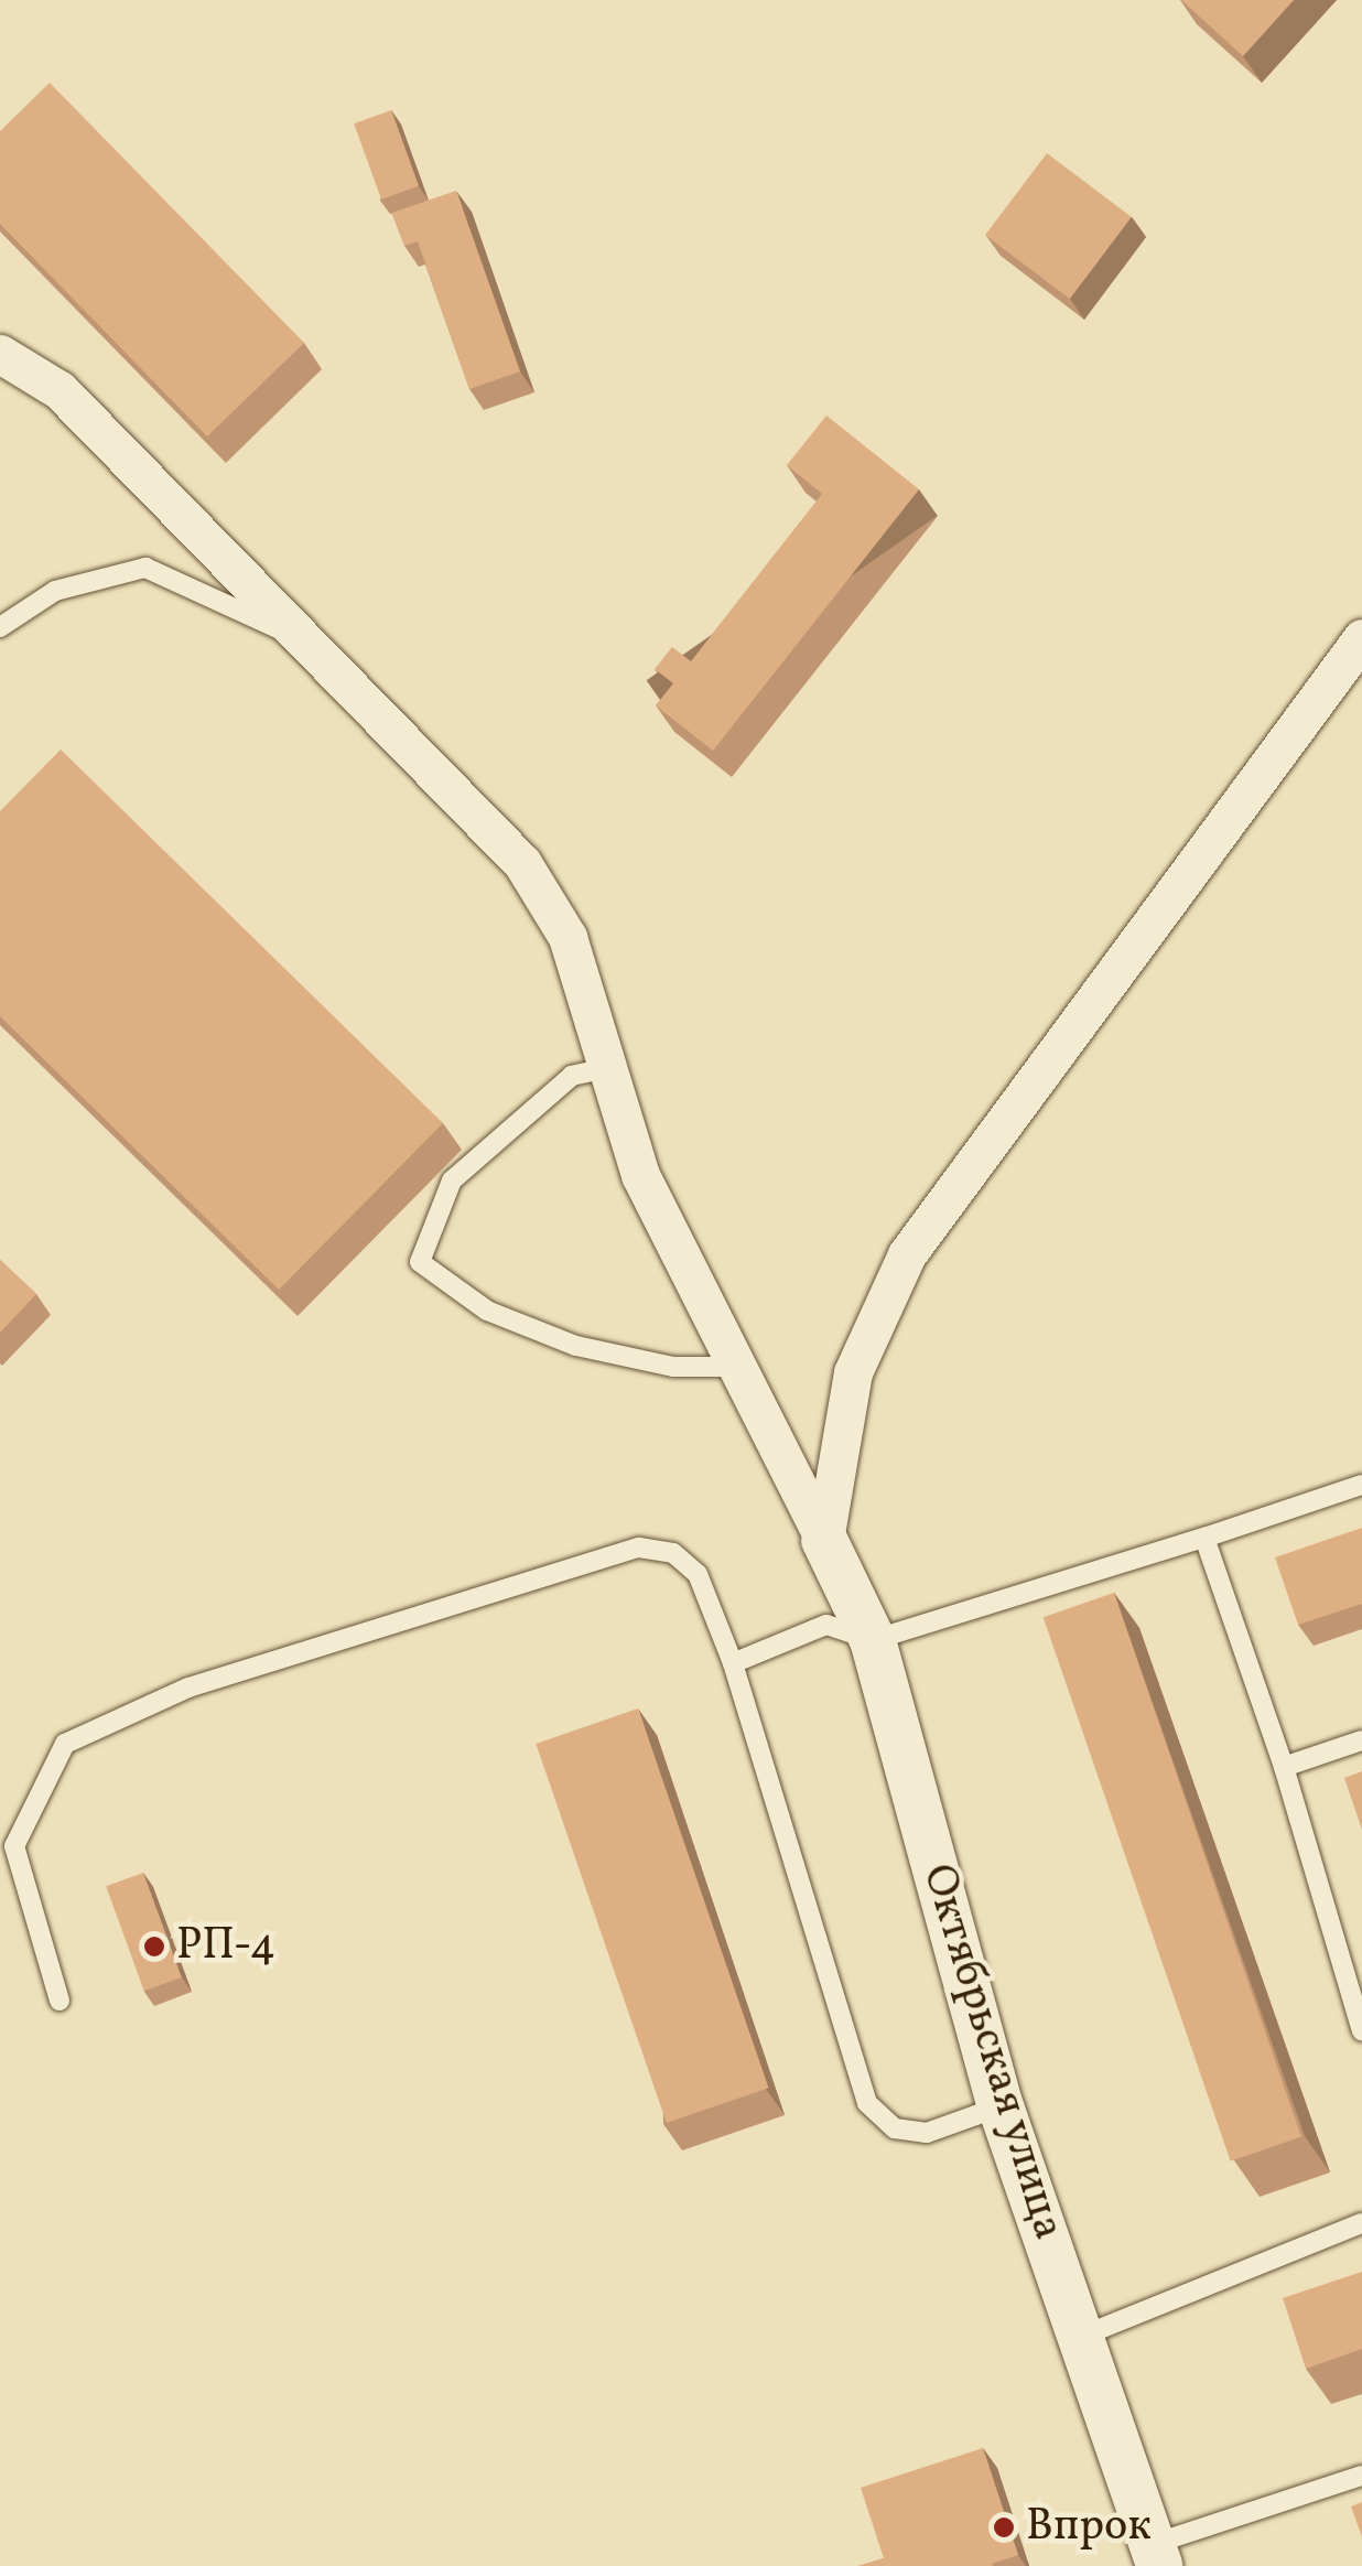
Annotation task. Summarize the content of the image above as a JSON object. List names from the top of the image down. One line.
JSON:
{"streets":{"street":["Октябрьская улица"]},"places":["РП-4","Впрок"]}
